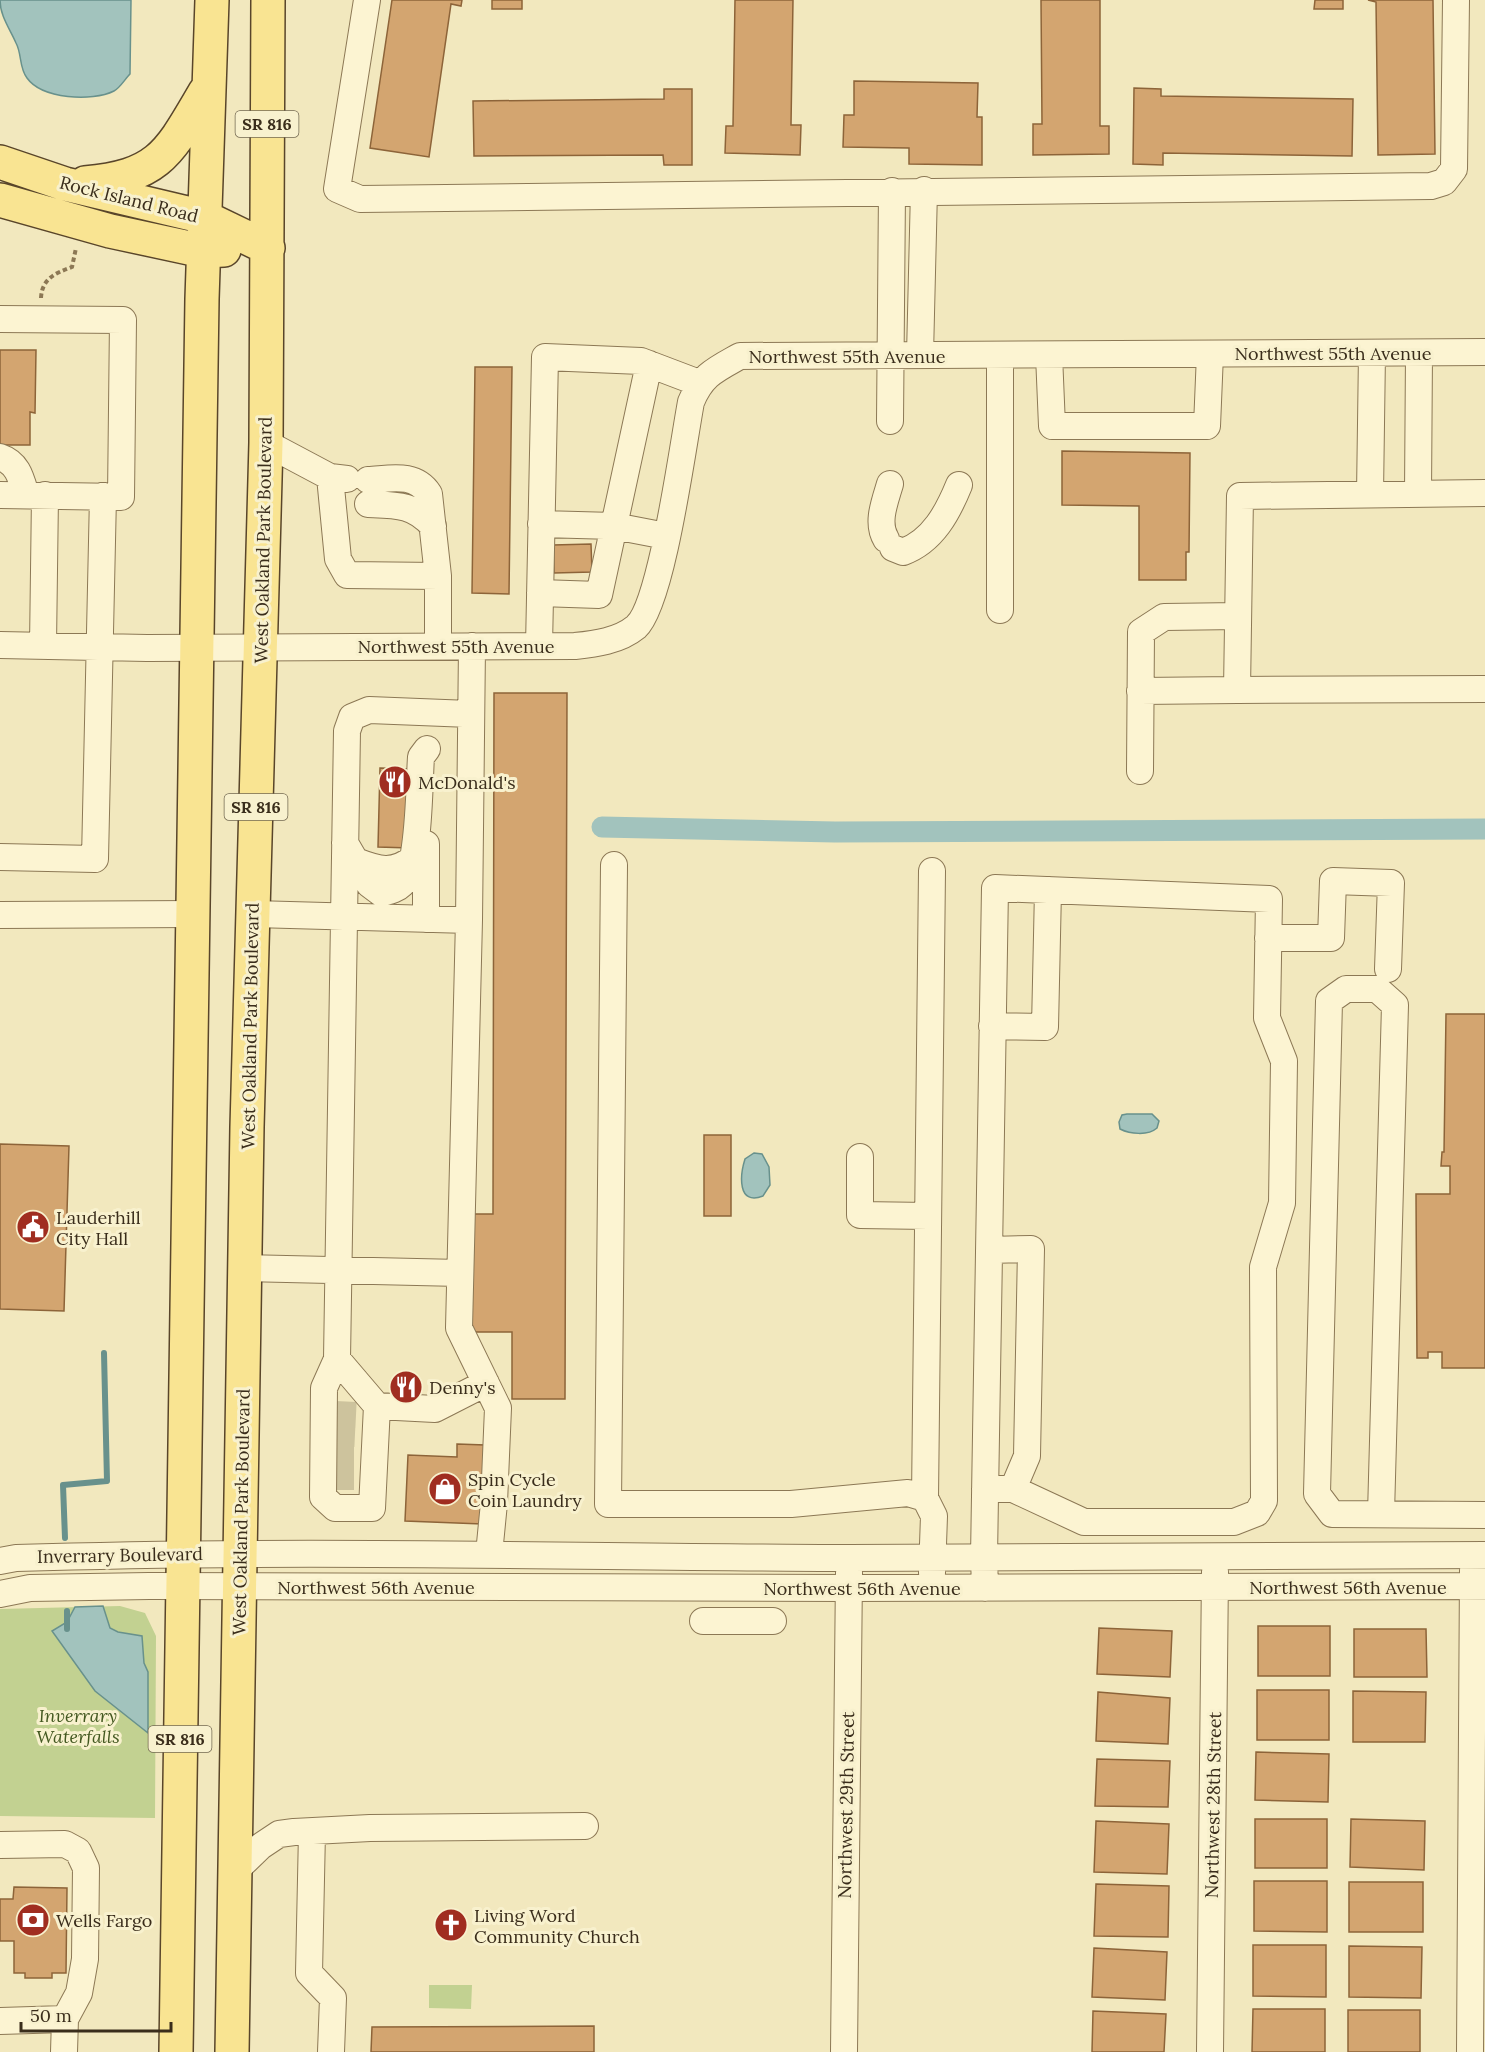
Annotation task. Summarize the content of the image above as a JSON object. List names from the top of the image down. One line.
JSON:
{"streets":{"main road":["SR 816","Rock Island Road","West Oakland Park Boulevard"],"street":["Northwest 55th Avenue","Inverrary Boulevard","Northwest 56th Avenue","Northwest 29th Street","Northwest 28th Street"]},"crossings":[["SR 816","Rock Island Road"],["SR 816","Northwest 55th Avenue"],["SR 816","Inverrary Boulevard"],["Rock Island Road","West Oakland Park Boulevard"],["Northwest 55th Avenue","West Oakland Park Boulevard"],["West Oakland Park Boulevard","Inverrary Boulevard"],["West Oakland Park Boulevard","Northwest 56th Avenue"],["Inverrary Boulevard","Northwest 56th Avenue"],["Northwest 56th Avenue","Northwest 29th Street"],["Northwest 56th Avenue","Northwest 28th Street"]],"parks":["Inverrary Waterfalls"],"places":{"restaurant":["McDonald's","Denny's"],"public building":["Lauderhill City Hall"],"shop":["Spin Cycle Coin Laundry"],"bank":["Wells Fargo"],"church":["Living Word Community Church"]},"scale_bar":"50 m"}
